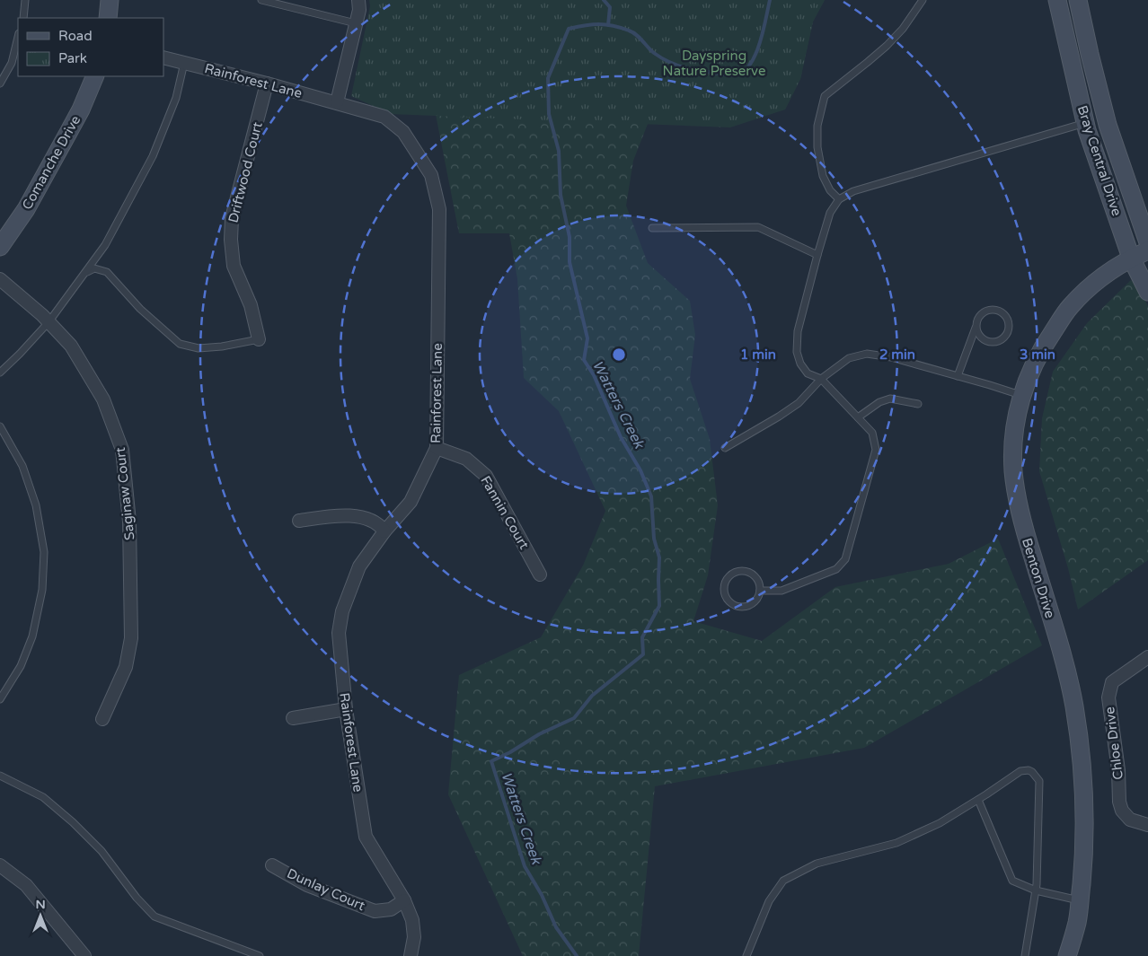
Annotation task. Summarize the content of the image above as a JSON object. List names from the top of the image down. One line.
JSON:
{"streets":{"street":["Rainforest Lane","Bray Central Drive","Comanche Drive","Driftwood Court","Saginaw Court","Fannin Court","Benton Drive","Chloe Drive","Dunlay Court"]},"crossings":[["Rainforest Lane","Driftwood Court"],["Rainforest Lane","Fannin Court"],["Rainforest Lane","Dunlay Court"],["Bray Central Drive","Benton Drive"]],"water":["Watters Creek"],"parks":["Dayspring Nature Preserve"],"legend":["Road","Park"],"north":"top","rings":["1 min","2 min","3 min"]}
